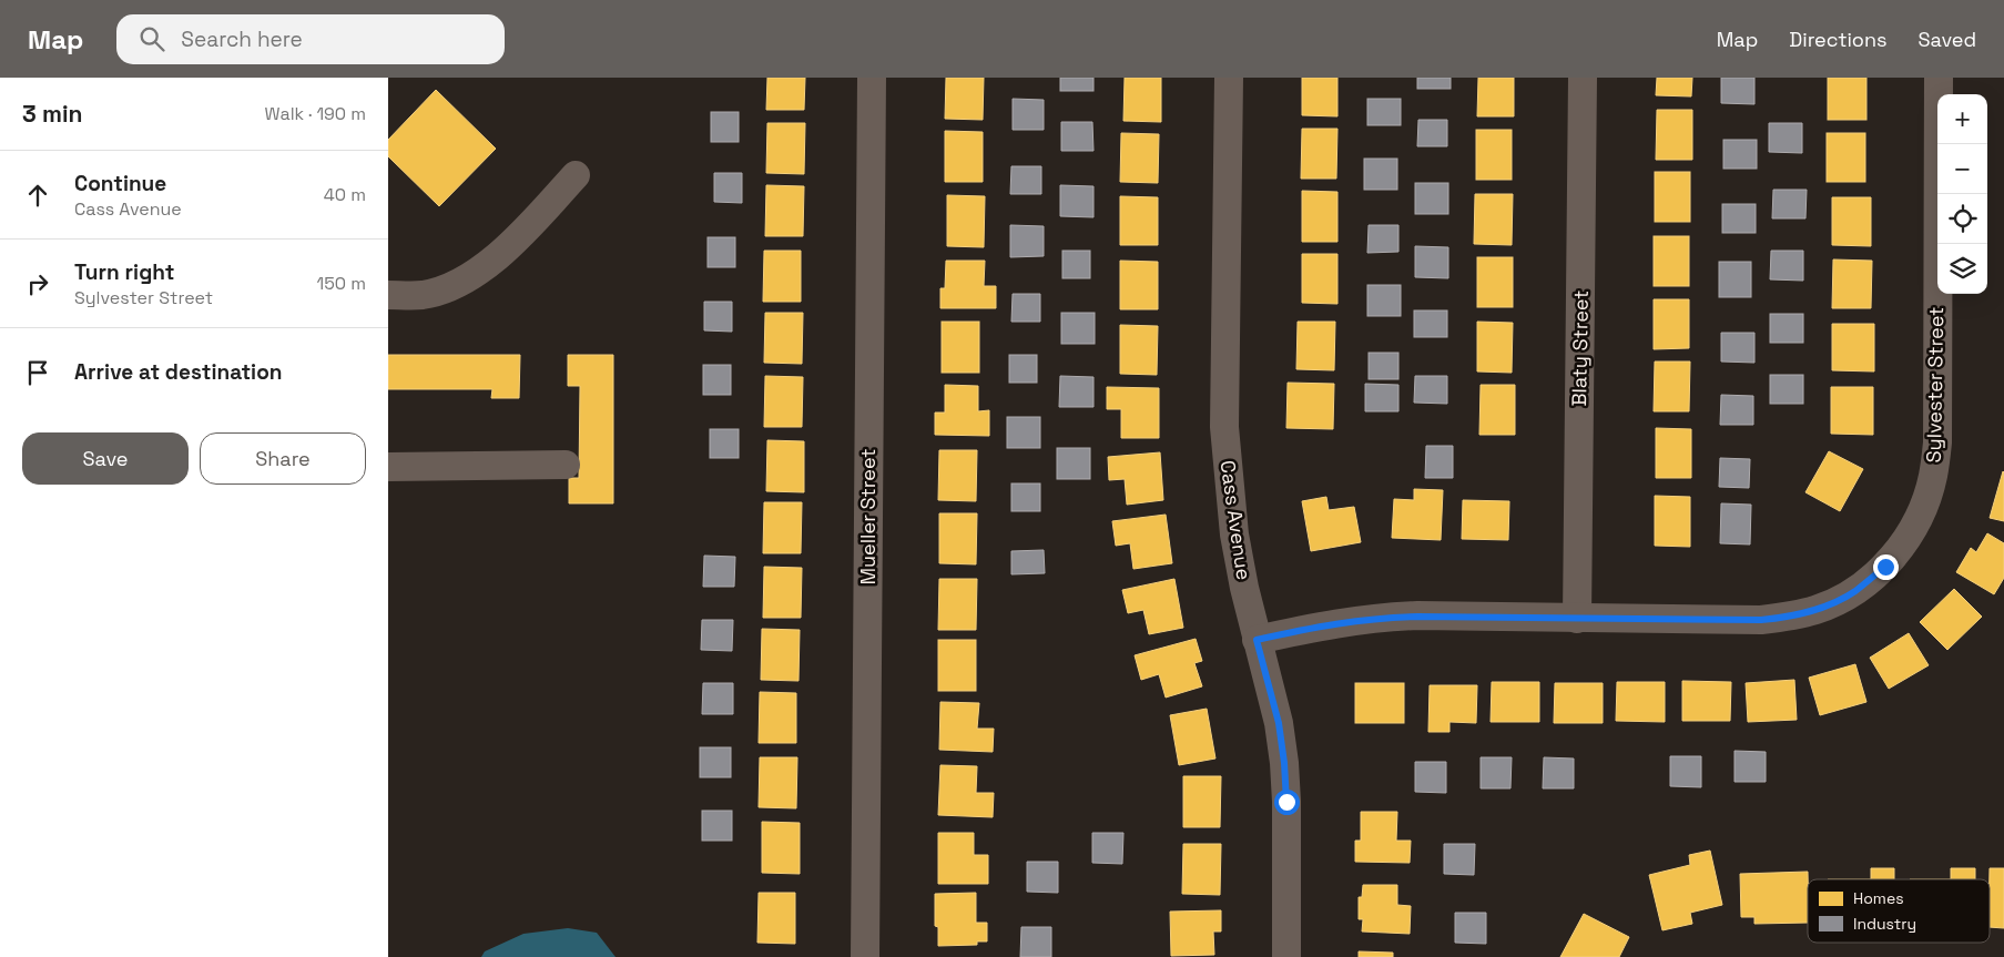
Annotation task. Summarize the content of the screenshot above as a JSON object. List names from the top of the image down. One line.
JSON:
{"streets":{"street":["Blaty Street","Sylvester Street","Mueller Street","Cass Avenue"]},"crossings":[["Blaty Street","Sylvester Street"],["Sylvester Street","Cass Avenue"]],"legend":["Homes","Industry"],"page":{"header":"Map","search":"Search here","nav":["Map","Directions","Saved"],"heading":["3 min","Walk · 190 m"],"map_buttons":["+","−"],"list":[["Continue","Cass Avenue","40 m"],["Turn right","Sylvester Street","150 m"],"Arrive at destination"],"buttons":["Save","Share"]}}
